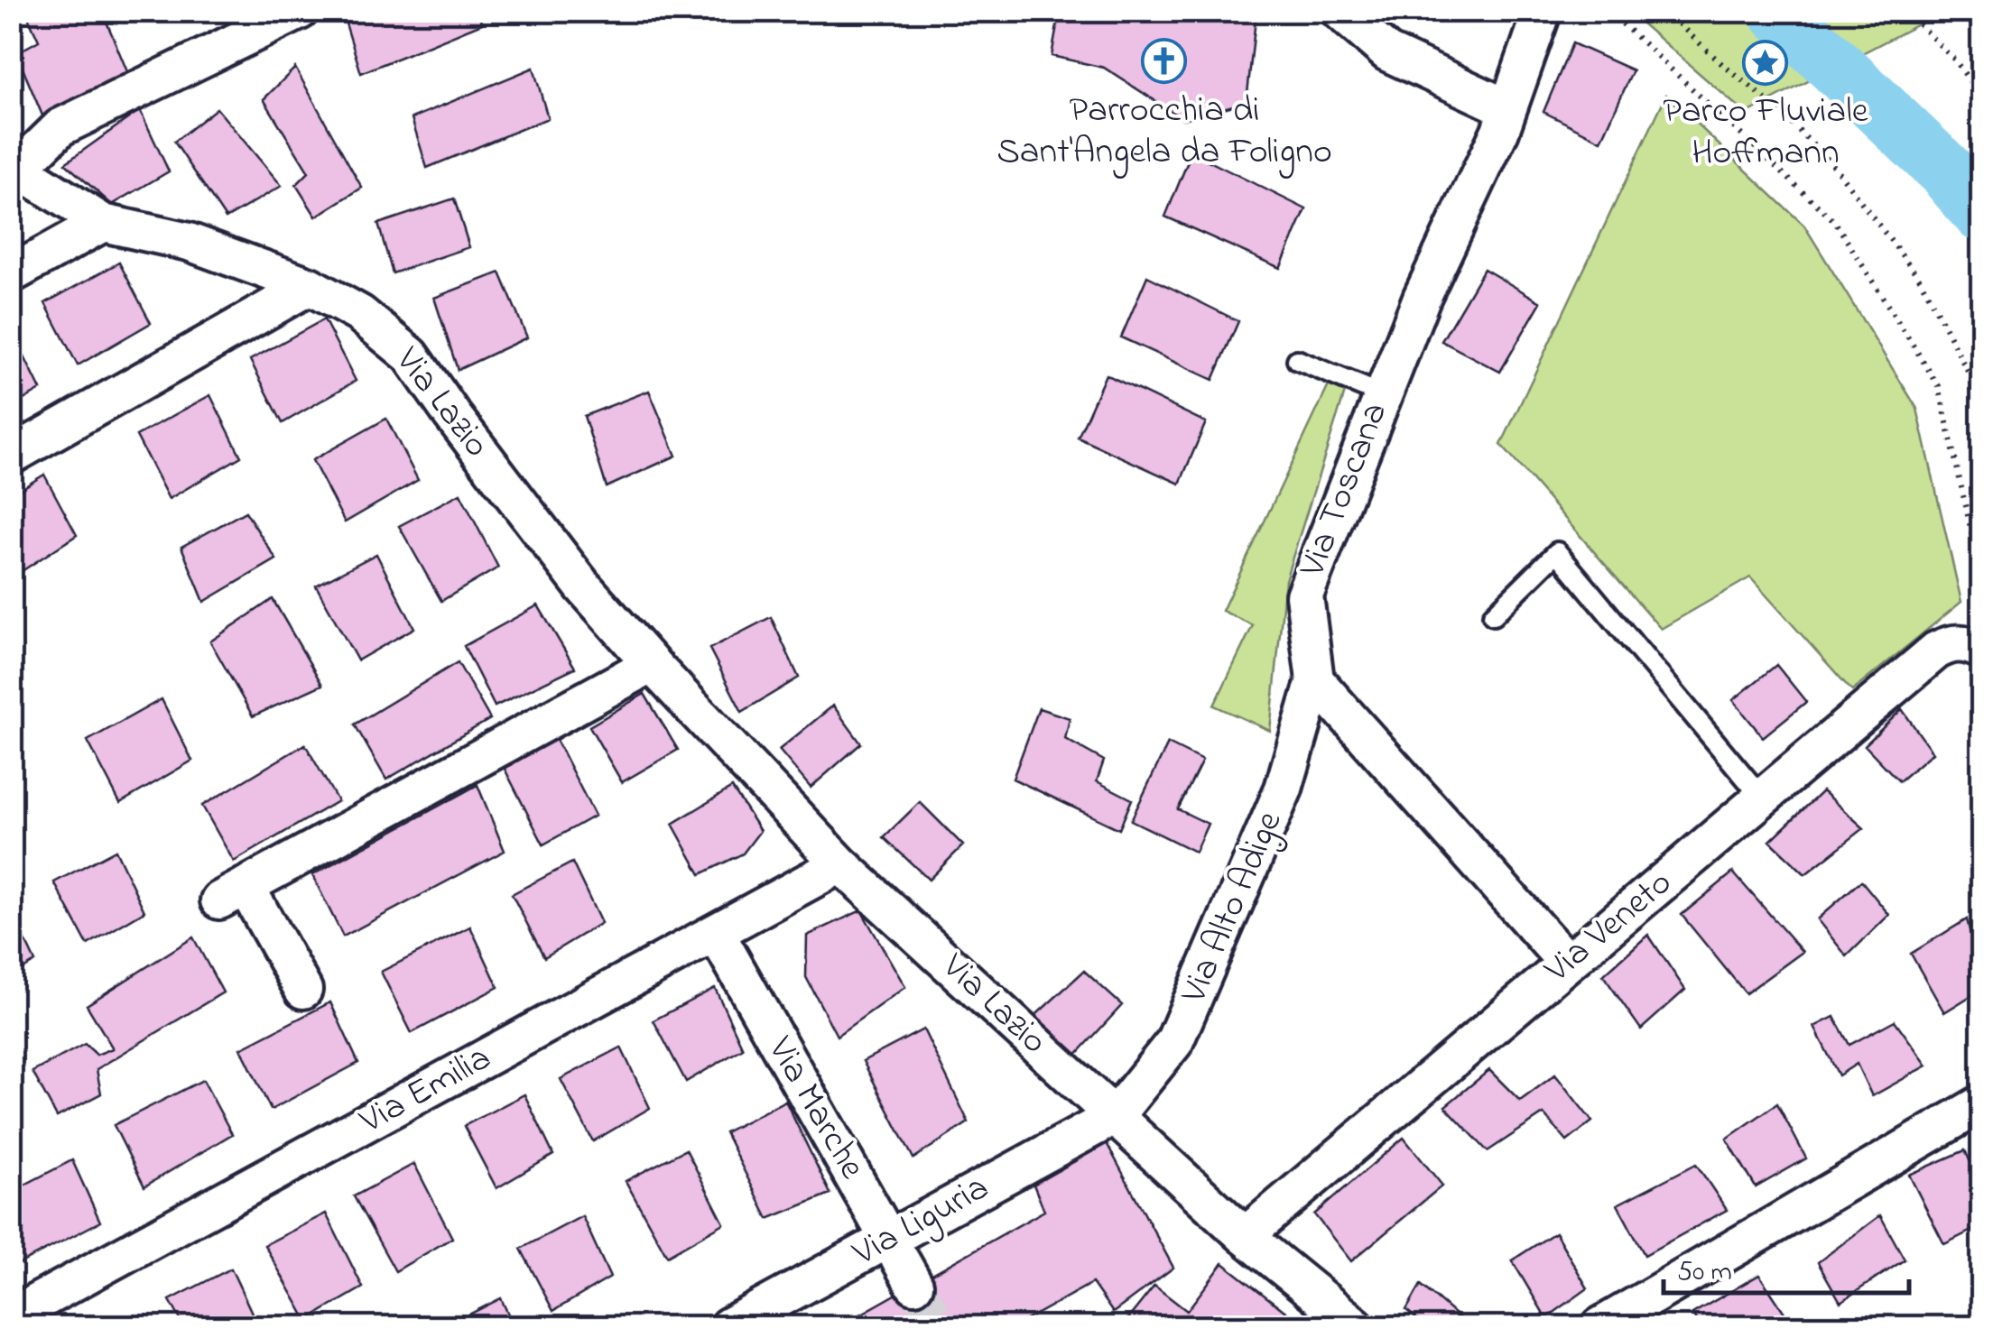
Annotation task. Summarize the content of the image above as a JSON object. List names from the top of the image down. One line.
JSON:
{"streets":{"street":["Via Lazio","Via Toscana","Via Alto Adige","Via Veneto","Via Emilia","Via Marche","Via Liguria"]},"crossings":[["Via Lazio","Via Alto Adige"],["Via Lazio","Via Veneto"],["Via Lazio","Via Emilia"],["Via Lazio","Via Liguria"],["Via Toscana","Via Alto Adige"],["Via Alto Adige","Via Liguria"],["Via Emilia","Via Marche"],["Via Marche","Via Liguria"]],"places":{"church":["Parrocchia di Sant'Angela da Foligno"],"place":["Parco Fluviale Hoffmann"]},"scale_bar":"50 m"}
